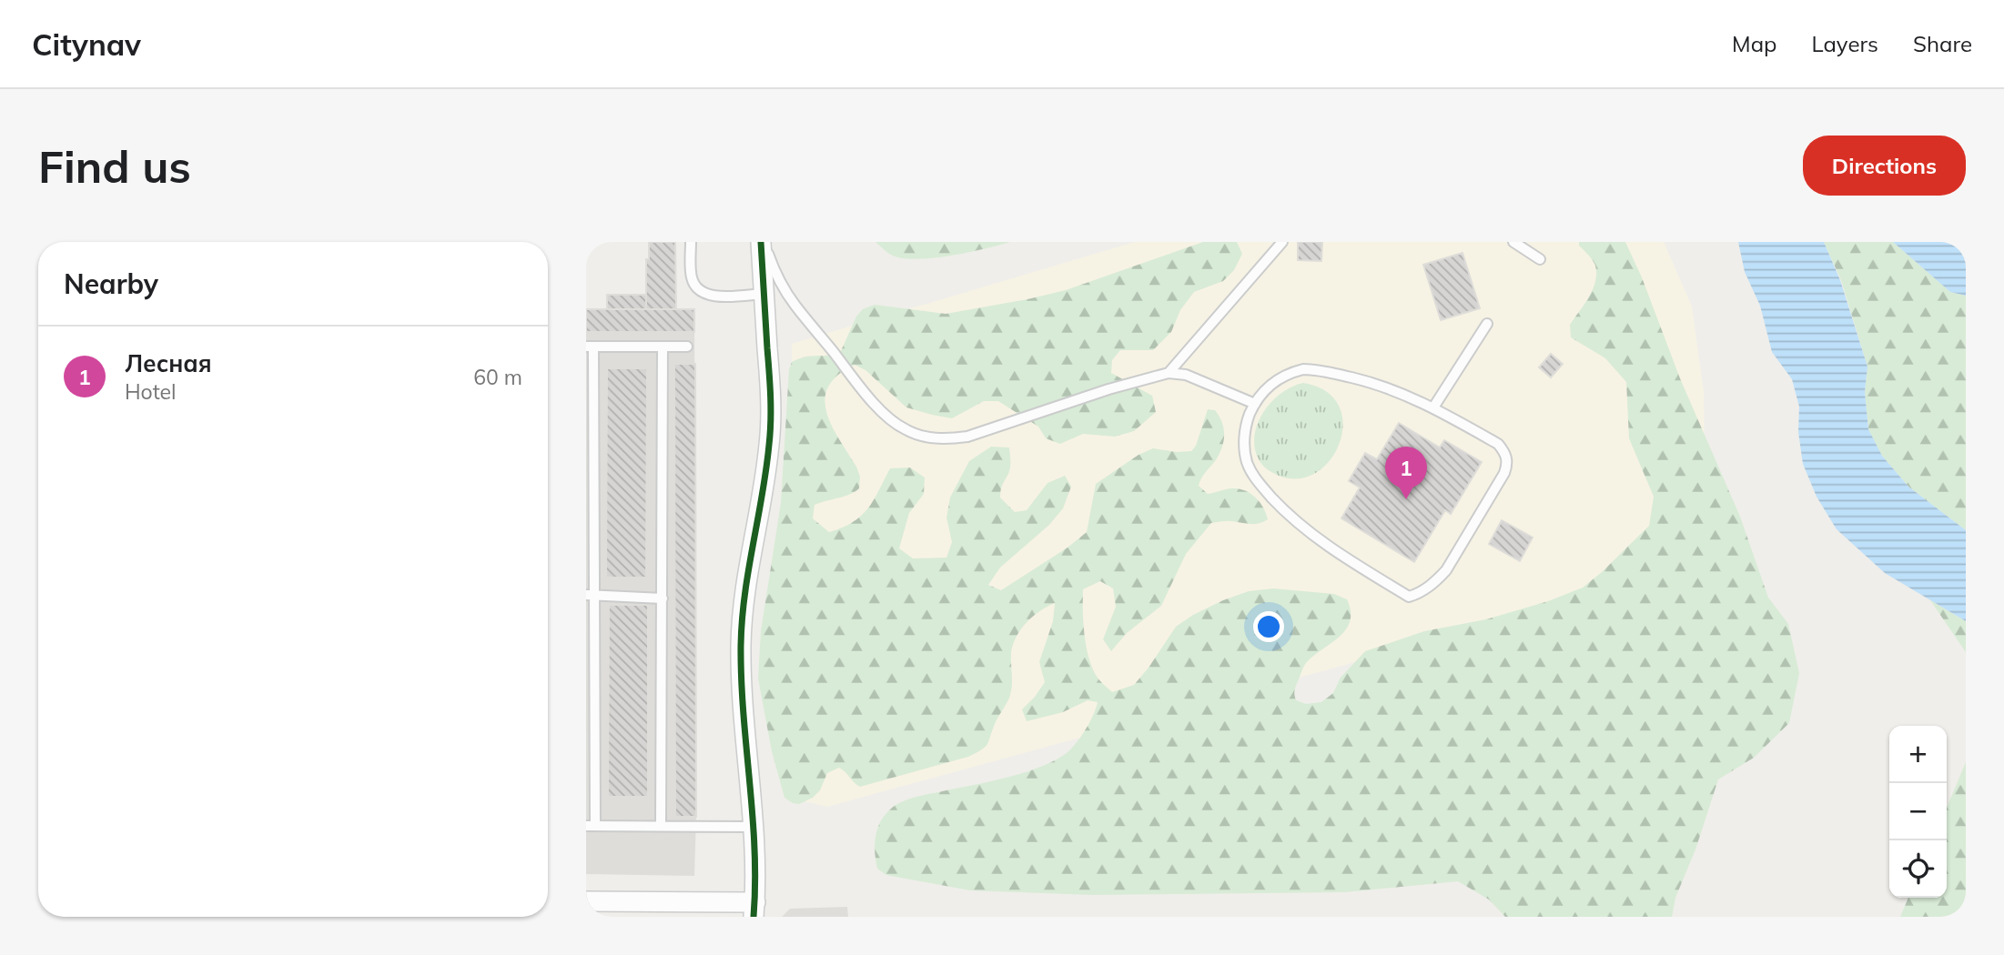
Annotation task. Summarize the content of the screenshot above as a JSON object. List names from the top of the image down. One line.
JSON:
{"page":{"header":"Citynav","nav":["Map","Layers","Share"],"buttons":"Directions","title":"Find us","heading":"Nearby","list":[{"mark":"1","name":"Лесная","note":"Hotel","value":"60 m"}],"pins":"1","map_buttons":["+","−"]}}
